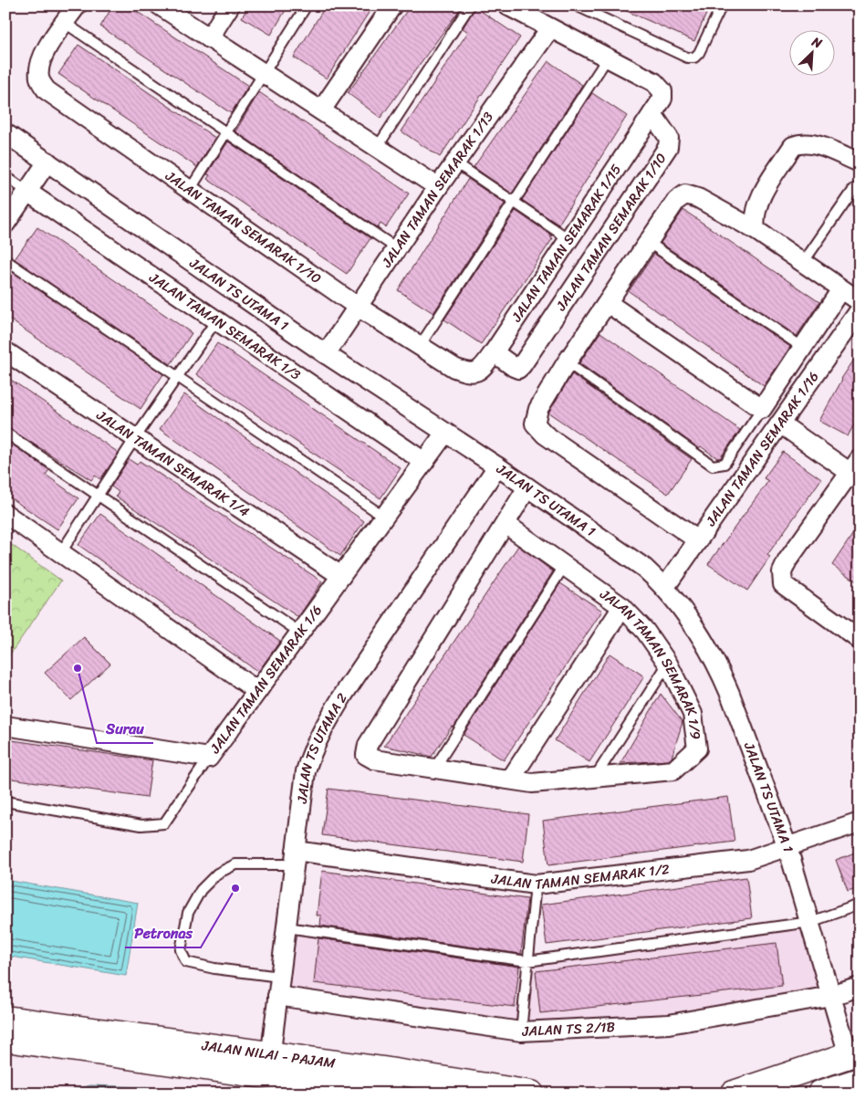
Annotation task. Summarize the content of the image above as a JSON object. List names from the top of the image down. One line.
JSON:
{"streets":{"main road":["JALAN NILAI - PAJAM"],"street":["JALAN TAMAN SEMARAK 1/13","JALAN TAMAN SEMARAK 1/10","JALAN TAMAN SEMARAK 1/15","JALAN TS UTAMA 1","JALAN TAMAN SEMARAK 1/3","JALAN TAMAN SEMARAK 1/16","JALAN TAMAN SEMARAK 1/4","JALAN TAMAN SEMARAK 1/9","JALAN TAMAN SEMARAK 1/6","JALAN TS UTAMA 2","JALAN TAMAN SEMARAK 1/2","JALAN TS 2/1B"]},"crossings":[["JALAN TAMAN SEMARAK 1/13","JALAN TAMAN SEMARAK 1/10"],["JALAN TAMAN SEMARAK 1/13","JALAN TS UTAMA 1"],["JALAN TAMAN SEMARAK 1/10","JALAN TAMAN SEMARAK 1/15"],["JALAN TS UTAMA 1","JALAN TAMAN SEMARAK 1/16"],["JALAN TS UTAMA 1","JALAN TAMAN SEMARAK 1/6"],["JALAN TS UTAMA 1","JALAN TS UTAMA 2"],["JALAN TS UTAMA 1","JALAN TAMAN SEMARAK 1/2"],["JALAN TS UTAMA 1","JALAN TS 2/1B"],["JALAN TAMAN SEMARAK 1/3","JALAN TAMAN SEMARAK 1/6"],["JALAN TAMAN SEMARAK 1/4","JALAN TAMAN SEMARAK 1/6"],["JALAN TS UTAMA 2","JALAN TAMAN SEMARAK 1/2"],["JALAN TS UTAMA 2","JALAN TS 2/1B"],["JALAN TS UTAMA 2","JALAN NILAI - PAJAM"]],"places":["Surau","Petronas"],"north":"top right"}
